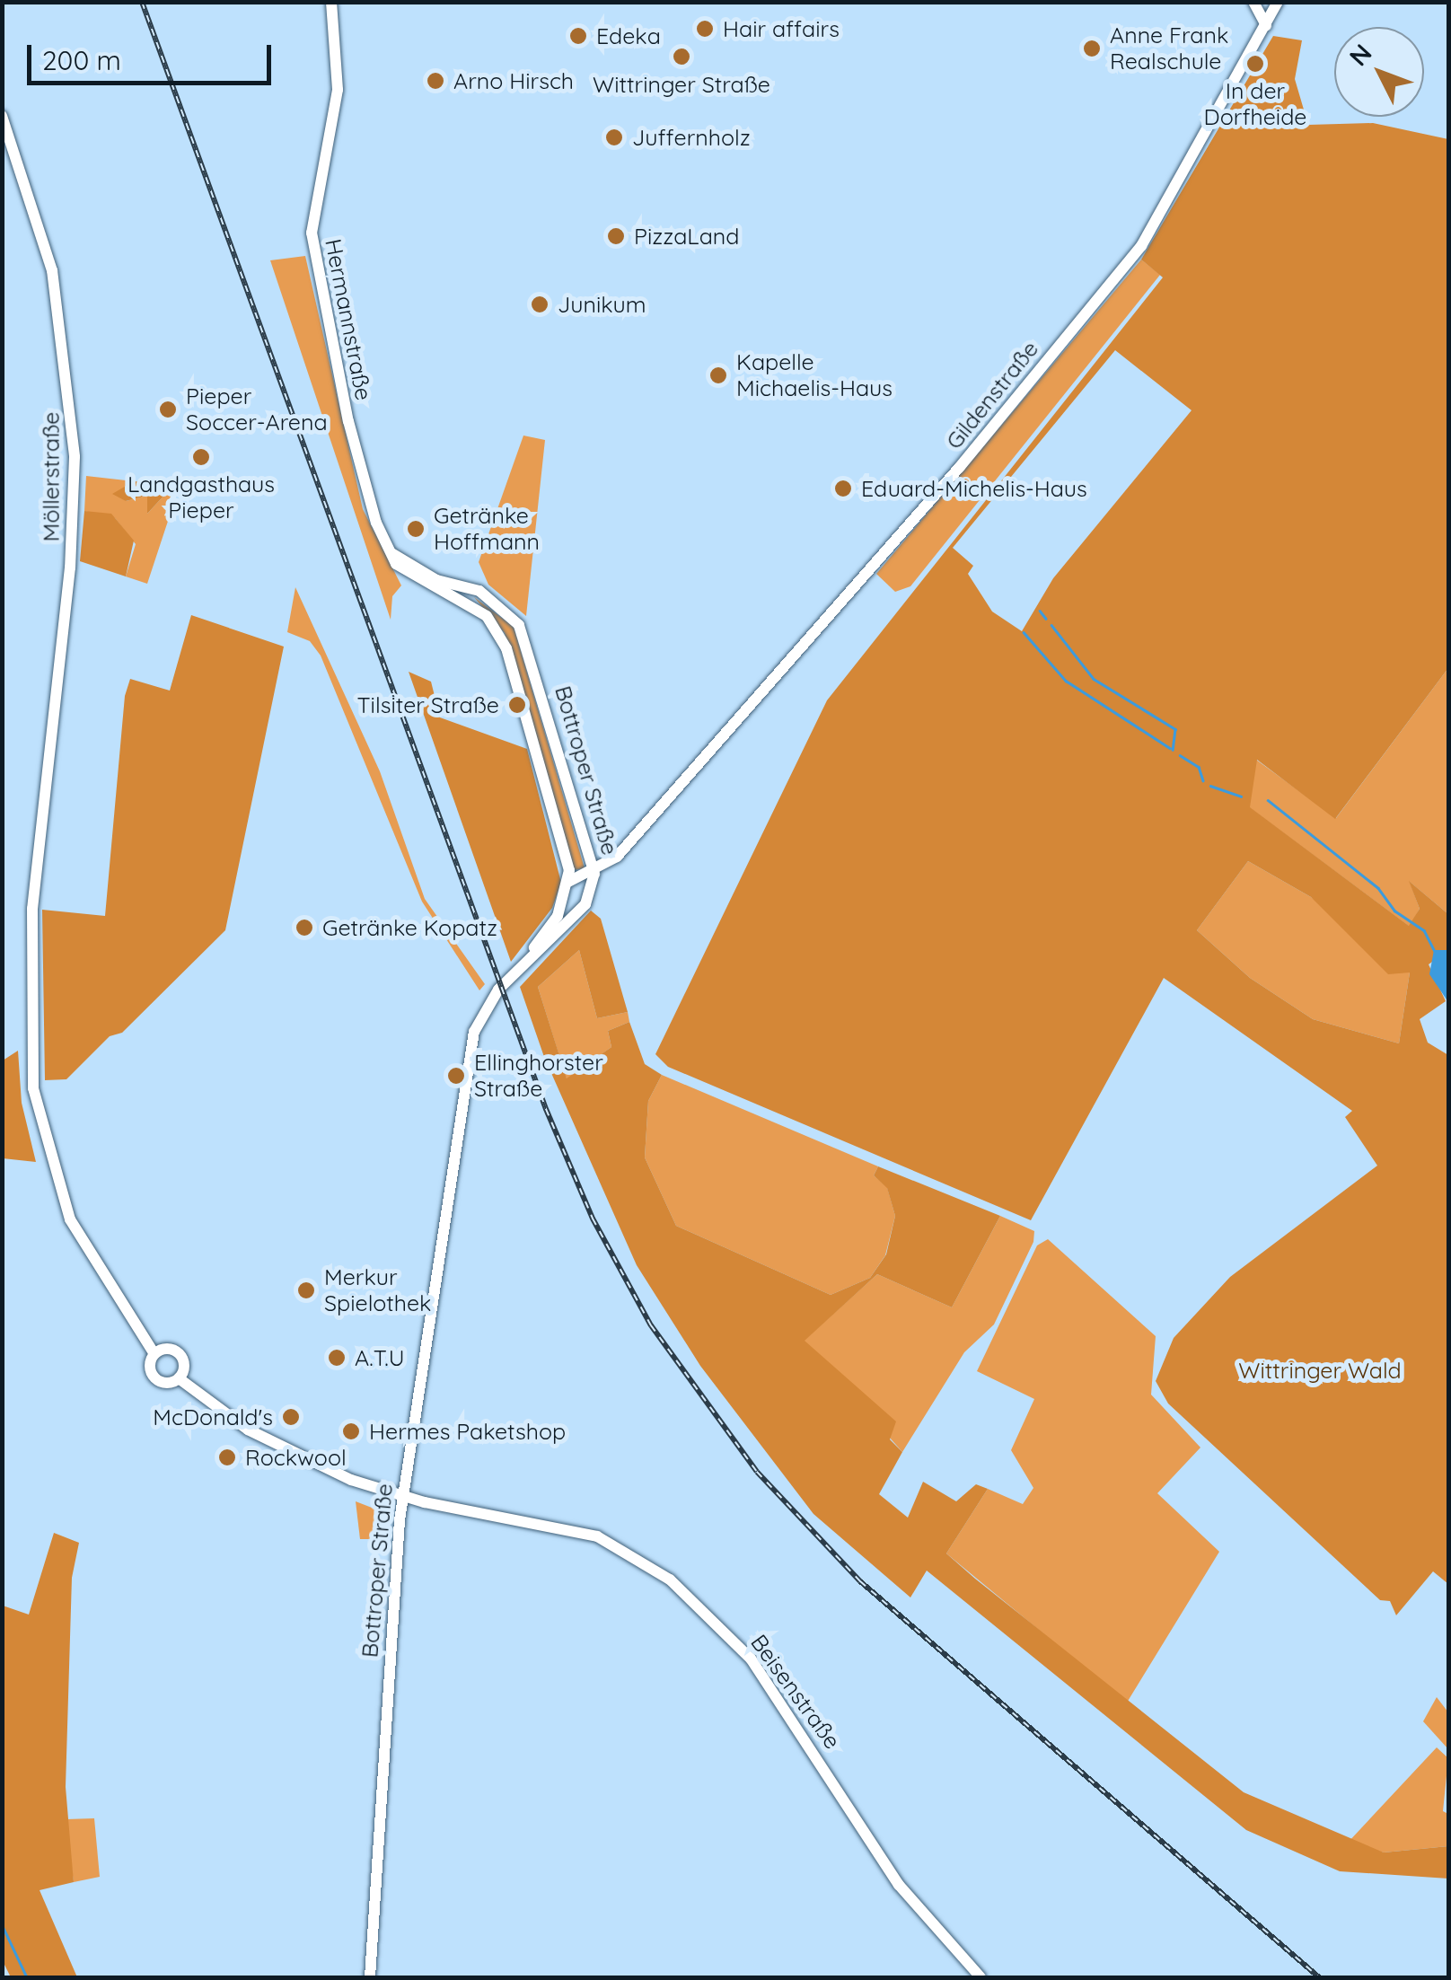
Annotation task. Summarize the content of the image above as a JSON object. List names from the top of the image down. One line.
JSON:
{"streets":{"main road":["Hermannstraße","Gildenstraße","Möllerstraße","Bottroper Straße","Beisenstraße"]},"crossings":[["Hermannstraße","Bottroper Straße"],["Gildenstraße","Bottroper Straße"],["Bottroper Straße","Beisenstraße"]],"parks":["Wittringer Wald"],"places":["Hair affairs","Edeka","Anne Frank Realschule","Wittringer Straße","In der Dorfheide","Arno Hirsch","Juffernholz","PizzaLand","Junikum","Kapelle Michaelis-Haus","Pieper Soccer-Arena","Landgasthaus Pieper","Eduard-Michelis-Haus","Getränke Hoffmann","Tilsiter Straße","Getränke Kopatz","Ellinghorster Straße","Merkur Spielothek","A.T.U","McDonald's","Hermes Paketshop","Rockwool"],"scale_bar":"200 m","north":"top left"}
